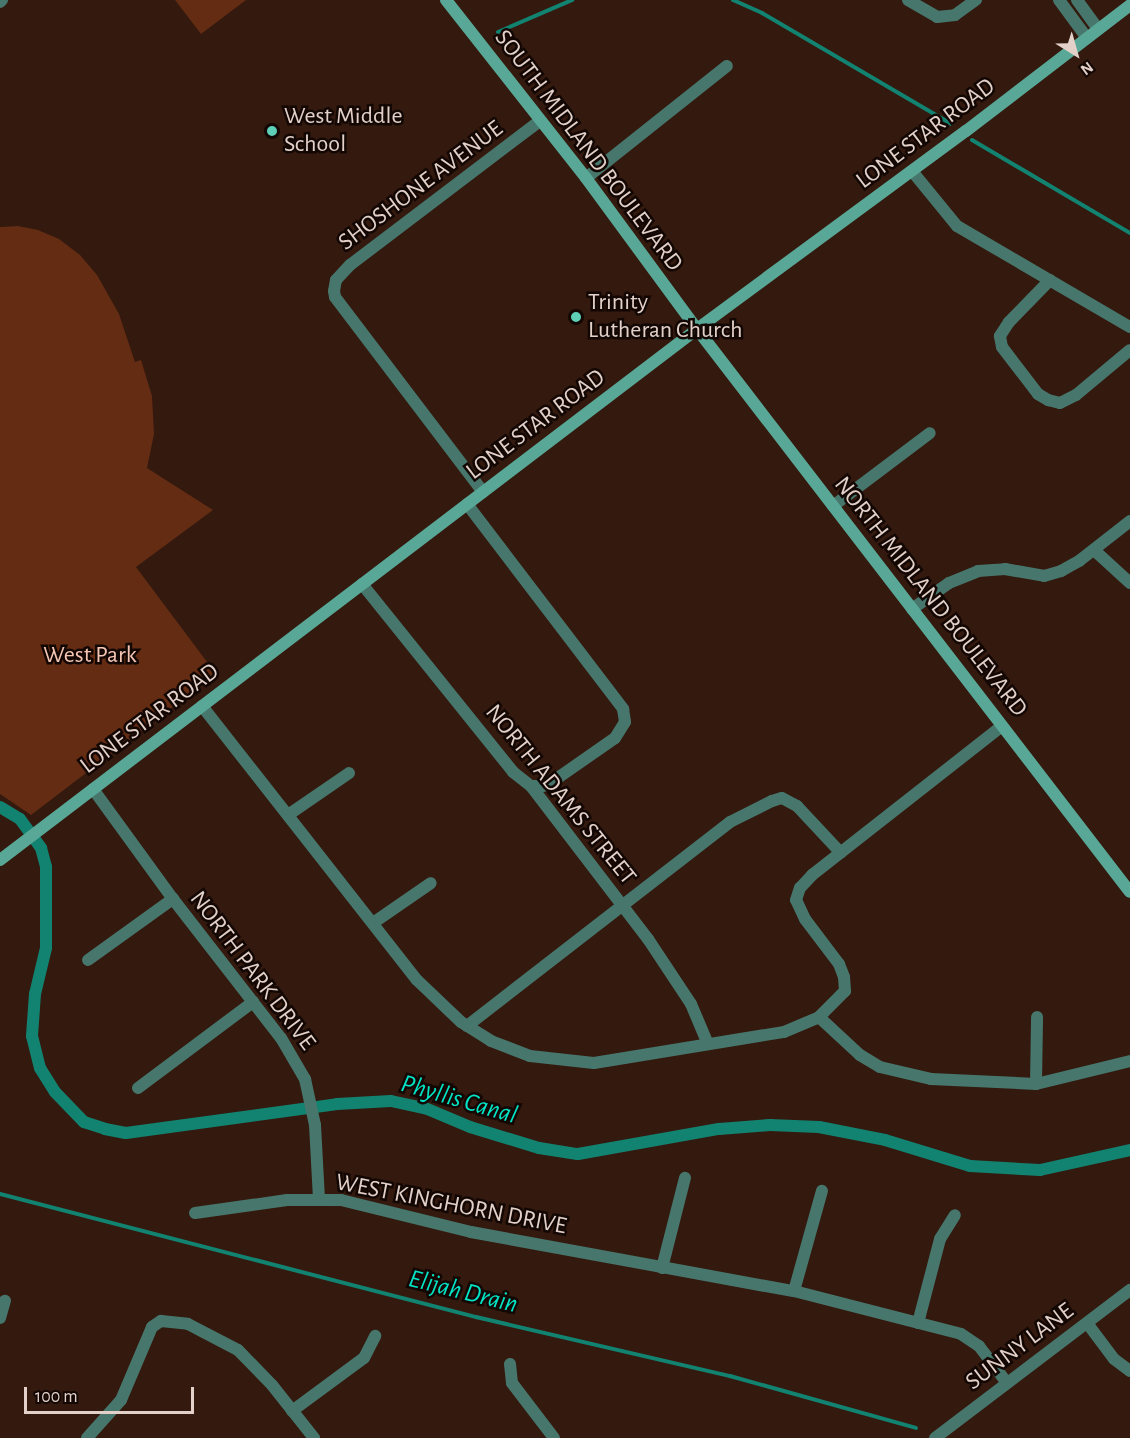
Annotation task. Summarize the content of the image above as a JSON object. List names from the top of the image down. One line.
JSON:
{"streets":{"main road":["LONE STAR ROAD","SOUTH MIDLAND BOULEVARD","NORTH MIDLAND BOULEVARD"],"street":["SHOSHONE AVENUE","NORTH ADAMS STREET","NORTH PARK DRIVE","WEST KINGHORN DRIVE","SUNNY LANE"]},"crossings":[["LONE STAR ROAD","SOUTH MIDLAND BOULEVARD"],["LONE STAR ROAD","SHOSHONE AVENUE"],["LONE STAR ROAD","NORTH MIDLAND BOULEVARD"],["LONE STAR ROAD","NORTH ADAMS STREET"],["LONE STAR ROAD","NORTH PARK DRIVE"],["SOUTH MIDLAND BOULEVARD","SHOSHONE AVENUE"],["SOUTH MIDLAND BOULEVARD","NORTH MIDLAND BOULEVARD"],["NORTH PARK DRIVE","WEST KINGHORN DRIVE"],["WEST KINGHORN DRIVE","SUNNY LANE"]],"water":["Phyllis Canal","Elijah Drain"],"parks":["West Park"],"places":["West Middle School","Trinity Lutheran Church"],"scale_bar":"100 m","north":"bottom right"}
